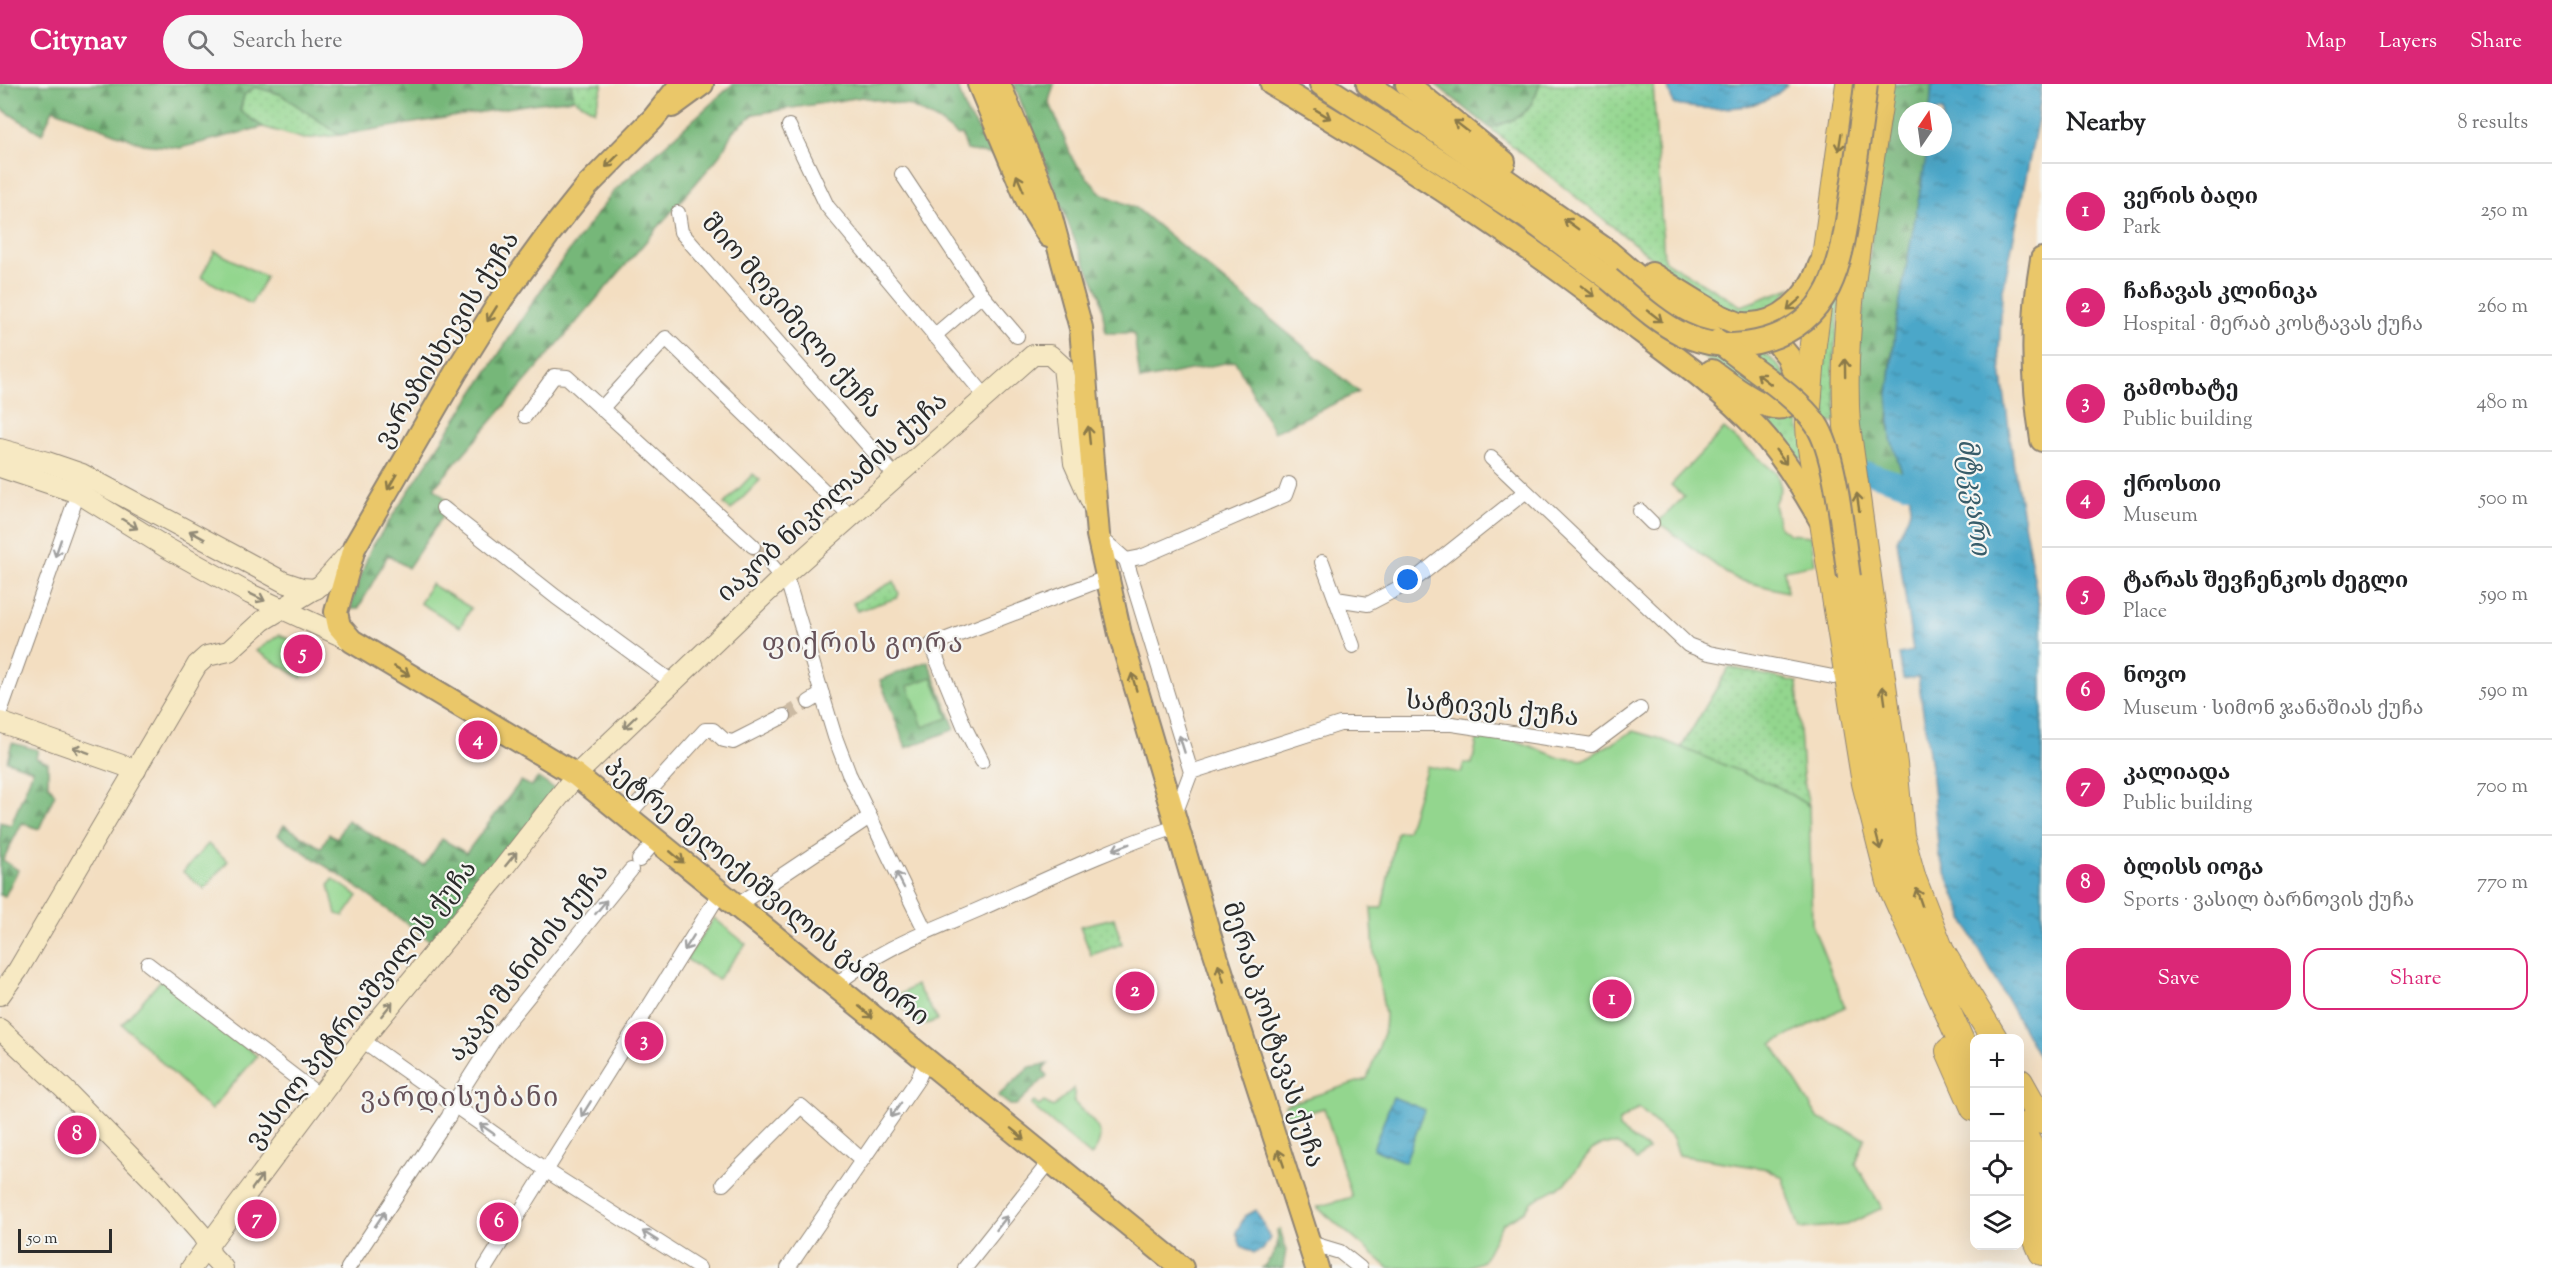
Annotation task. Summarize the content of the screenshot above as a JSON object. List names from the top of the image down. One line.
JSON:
{"streets":{"main road":["ვარაზისხევის ქუჩა","პეტრე მელიქიშვილის გამზირი","მერაბ კოსტავას ქუჩა"],"street":["შიო მღვიმელი ქუჩა","იაკობ ნიკოლაძის ქუჩა","სატივეს ქუჩა","აკაკი შანიძის ქუჩა","ვასილ პეტრიაშვილის ქუჩა"]},"crossings":[["შიო მღვიმელი ქუჩა","იაკობ ნიკოლაძის ქუჩა"],["ვარაზისხევის ქუჩა","პეტრე მელიქიშვილის გამზირი"],["იაკობ ნიკოლაძის ქუჩა","პეტრე მელიქიშვილის გამზირი"],["იაკობ ნიკოლაძის ქუჩა","ვასილ პეტრიაშვილის ქუჩა"],["იაკობ ნიკოლაძის ქუჩა","მერაბ კოსტავას ქუჩა"],["პეტრე მელიქიშვილის გამზირი","აკაკი შანიძის ქუჩა"],["პეტრე მელიქიშვილის გამზირი","ვასილ პეტრიაშვილის ქუჩა"]],"one_way":["ვარაზისხევის ქუჩა","ვასილ პეტრიაშვილის ქუჩა","მერაბ კოსტავას ქუჩა"],"districts":["ფიქრის გორა","ვარდისუბანი"],"water":["მტკვარი"],"scale_bar":"50 m","north":"top","page":{"header":"Citynav","search":"Search here","nav":["Map","Layers","Share"],"heading":["Nearby","8 results"],"list":[{"mark":"1","name":"ვერის ბაღი","note":"Park","value":"250 m"},{"mark":"2","name":"ჩაჩავას კლინიკა","note":"Hospital · მერაბ კოსტავას ქუჩა","value":"260 m"},{"mark":"3","name":"გამოხატე","note":"Public building","value":"480 m"},{"mark":"4","name":"ქროსთი","note":"Museum","value":"500 m"},{"mark":"5","name":"ტარას შევჩენკოს ძეგლი","note":"Place","value":"590 m"},{"mark":"6","name":"ნოვო","note":"Museum · სიმონ ჯანაშიას ქუჩა","value":"590 m"},{"mark":"7","name":"კალიადა","note":"Public building","value":"700 m"},{"mark":"8","name":"ბლისს იოგა","note":"Sports · ვასილ ბარნოვის ქუჩა","value":"770 m"}],"pins":["5","4","2","1","3","8","7","6"],"buttons":["Save","Share"],"map_buttons":["+","−"],"scale":"50 m"}}
